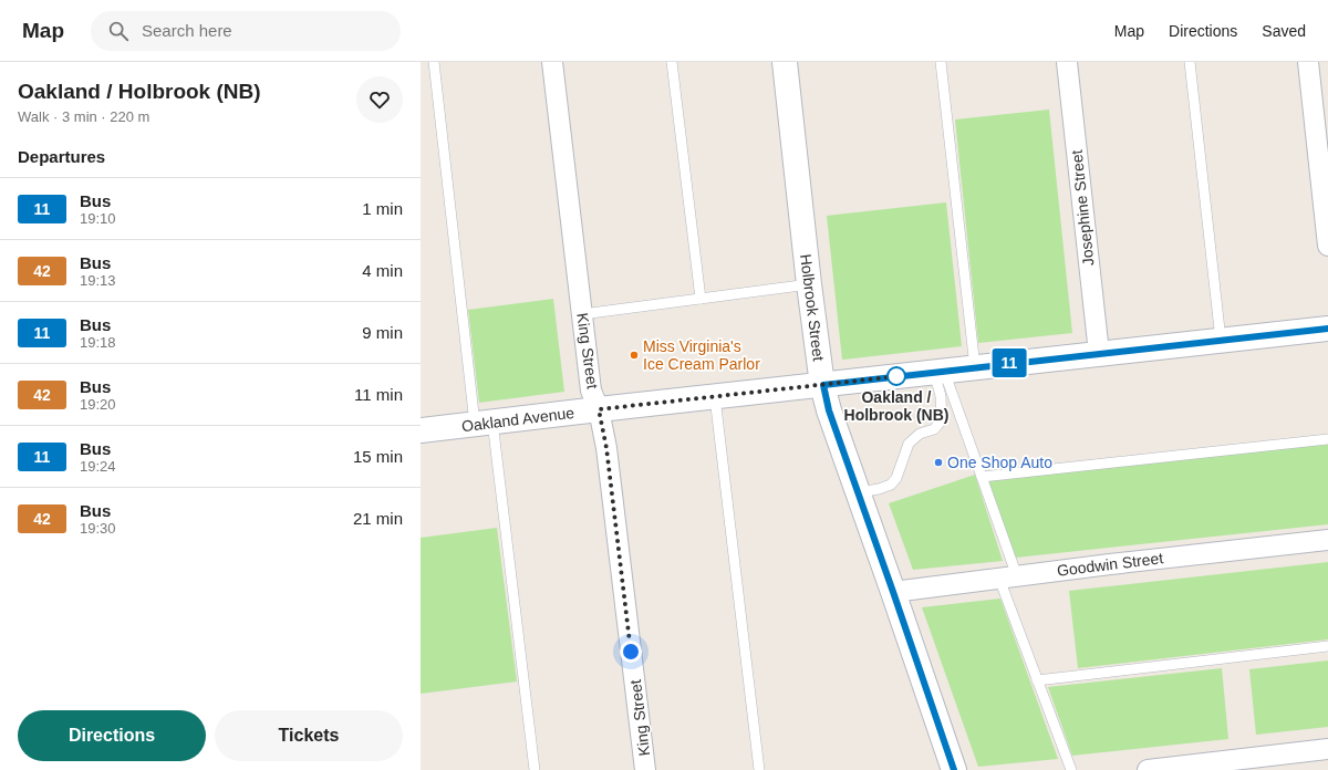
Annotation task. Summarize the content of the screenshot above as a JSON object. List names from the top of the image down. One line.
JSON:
{"streets":{"street":["Josephine Street","Holbrook Street","King Street","Oakland Avenue","Goodwin Street"]},"crossings":[["Josephine Street","Oakland Avenue"],["Holbrook Street","Oakland Avenue"],["Holbrook Street","Goodwin Street"],["King Street","Oakland Avenue"]],"places":["Miss Virginia's Ice Cream Parlor","Oakland / Holbrook (NB)","One Shop Auto"],"lines":["bus line 11"],"page":{"header":"Map","search":"Search here","nav":["Map","Directions","Saved"],"heading":[["Oakland / Holbrook (NB)","Walk · 3 min · 220 m"],"Departures"],"on_map":"11","list":[{"mark":"11","name":"Bus","note":"19:10","value":"1 min"},{"mark":"42","name":"Bus","note":"19:13","value":"4 min"},{"mark":"11","name":"Bus","note":"19:18","value":"9 min"},{"mark":"42","name":"Bus","note":"19:20","value":"11 min"},{"mark":"11","name":"Bus","note":"19:24","value":"15 min"},{"mark":"42","name":"Bus","note":"19:30","value":"21 min"}],"buttons":["Directions","Tickets"]}}
